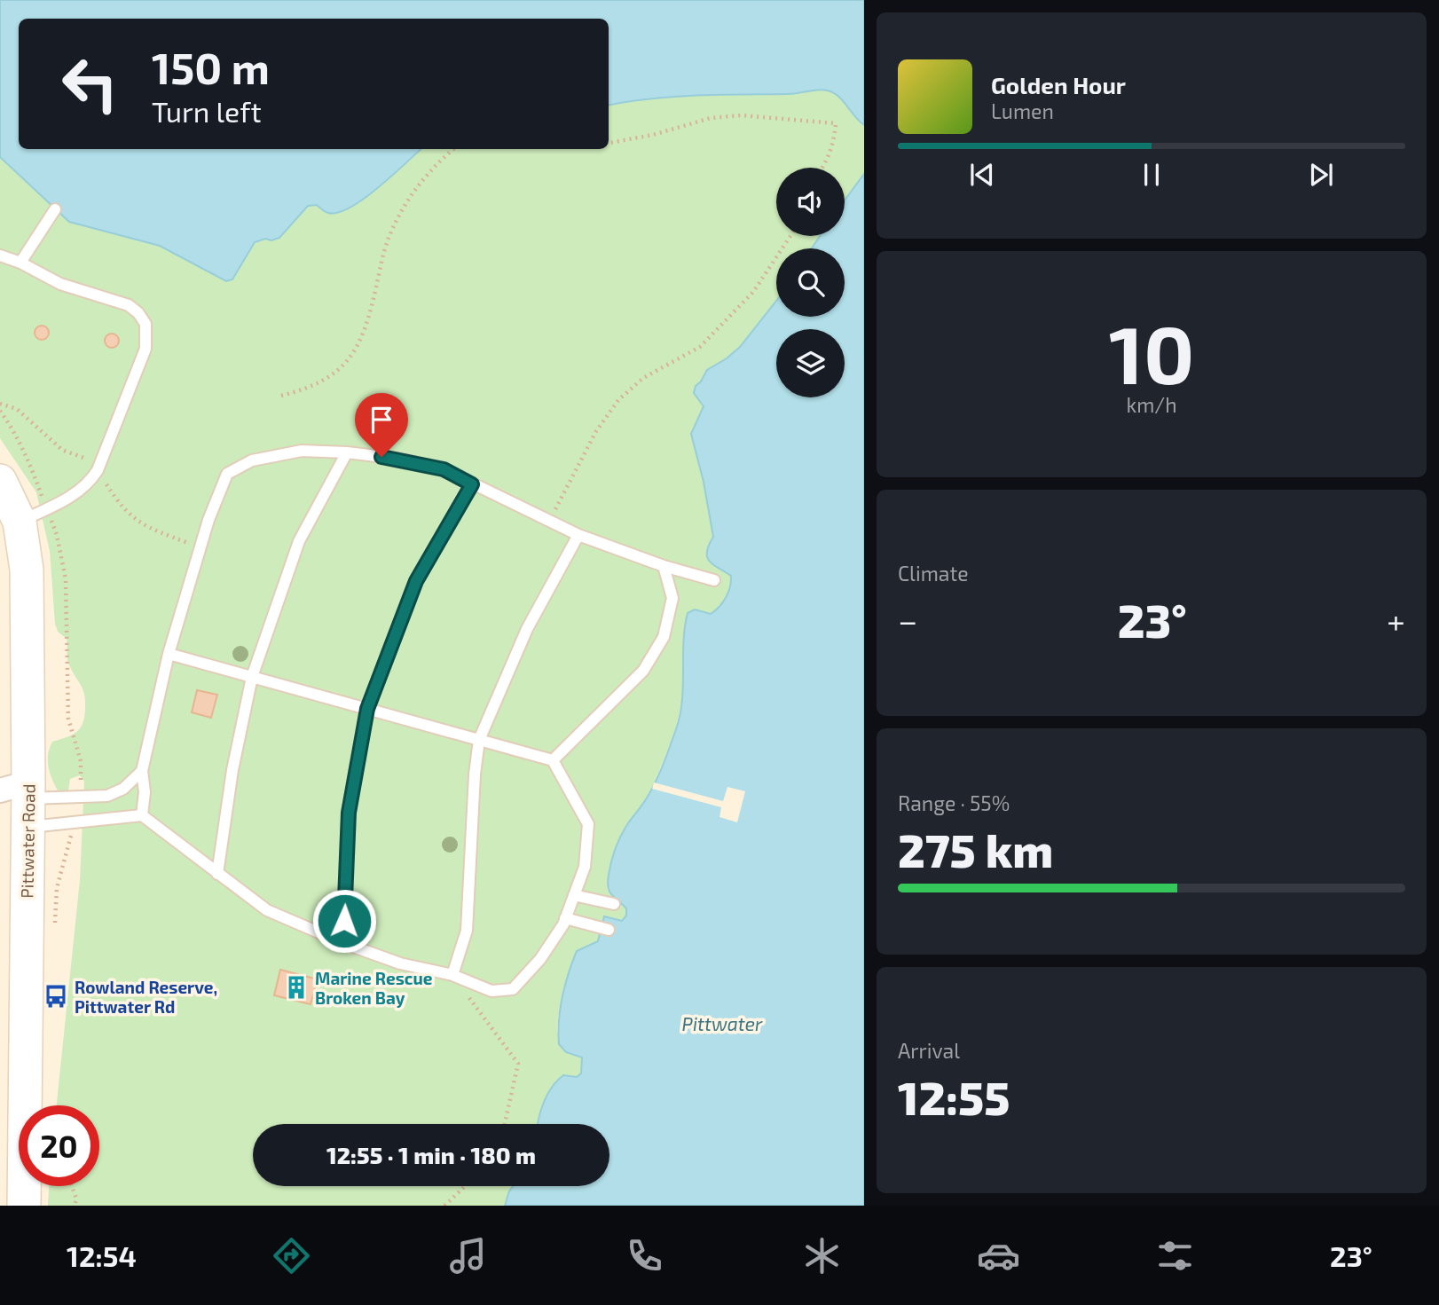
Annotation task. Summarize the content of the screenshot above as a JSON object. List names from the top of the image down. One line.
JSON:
{"streets":{"main road":["Pittwater Road"]},"water":["Pittwater"],"places":{"building":["Marine Rescue Broken Bay"],"bus stop":["Rowland Reserve, Pittwater Rd"]},"page":{"turn":["150 m","Turn left"],"song":["Golden Hour","Lumen"],"tile":[["10","km/h"],"Climate",["Range · 55%","275 km"],["Arrival","12:55"]],"heat":["−","23°","+"],"limit":"20","trip":"12:55 · 1 min · 180 m","tabs":["12:54","23°"]}}
